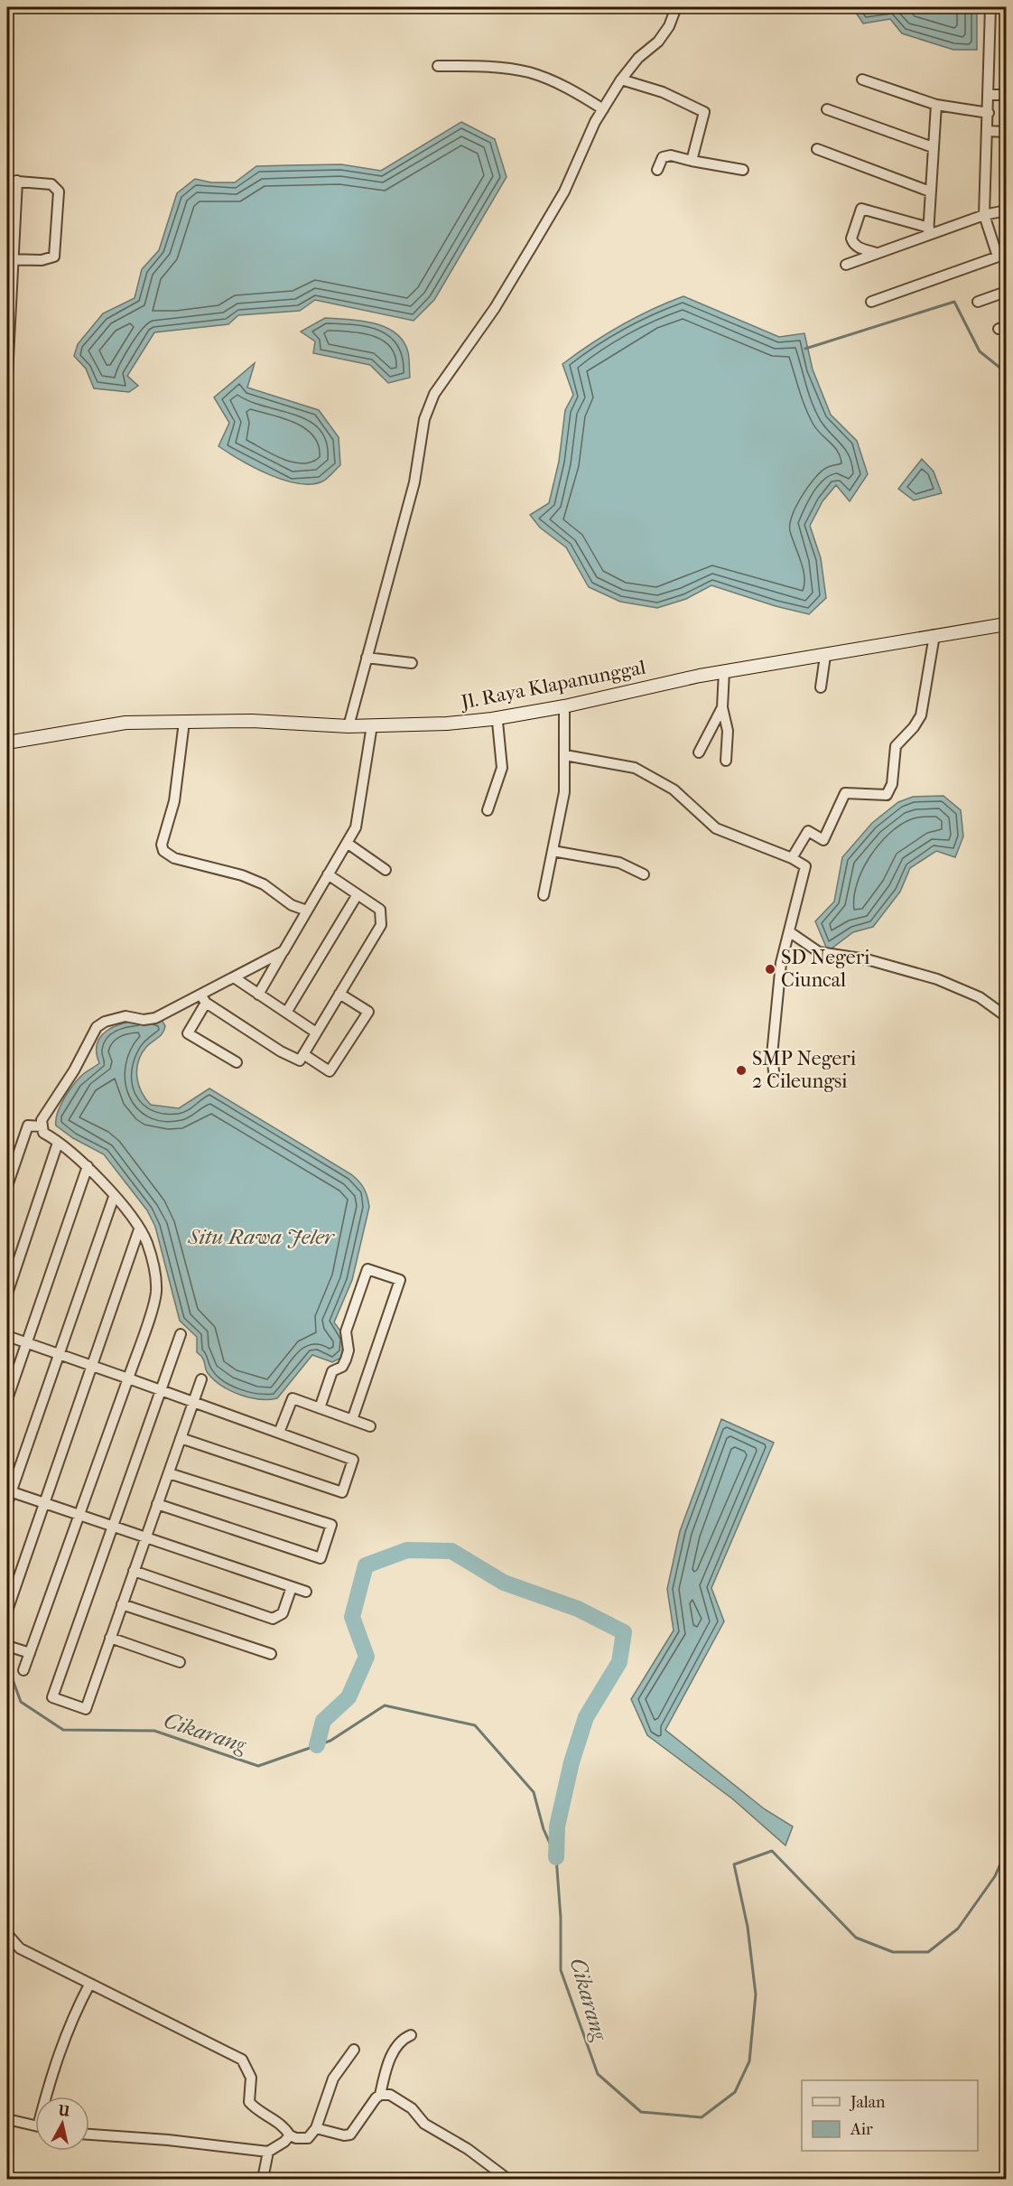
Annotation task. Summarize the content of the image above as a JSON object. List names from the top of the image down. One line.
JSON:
{"streets":{"street":["Jl. Raya Klapanunggal"]},"water":["Situ Rawa Jeler","Cikarang"],"places":["SD Negeri Ciuncal","SMP Negeri 2 Cileungsi"],"legend":["Jalan","Air"],"north":"top"}
